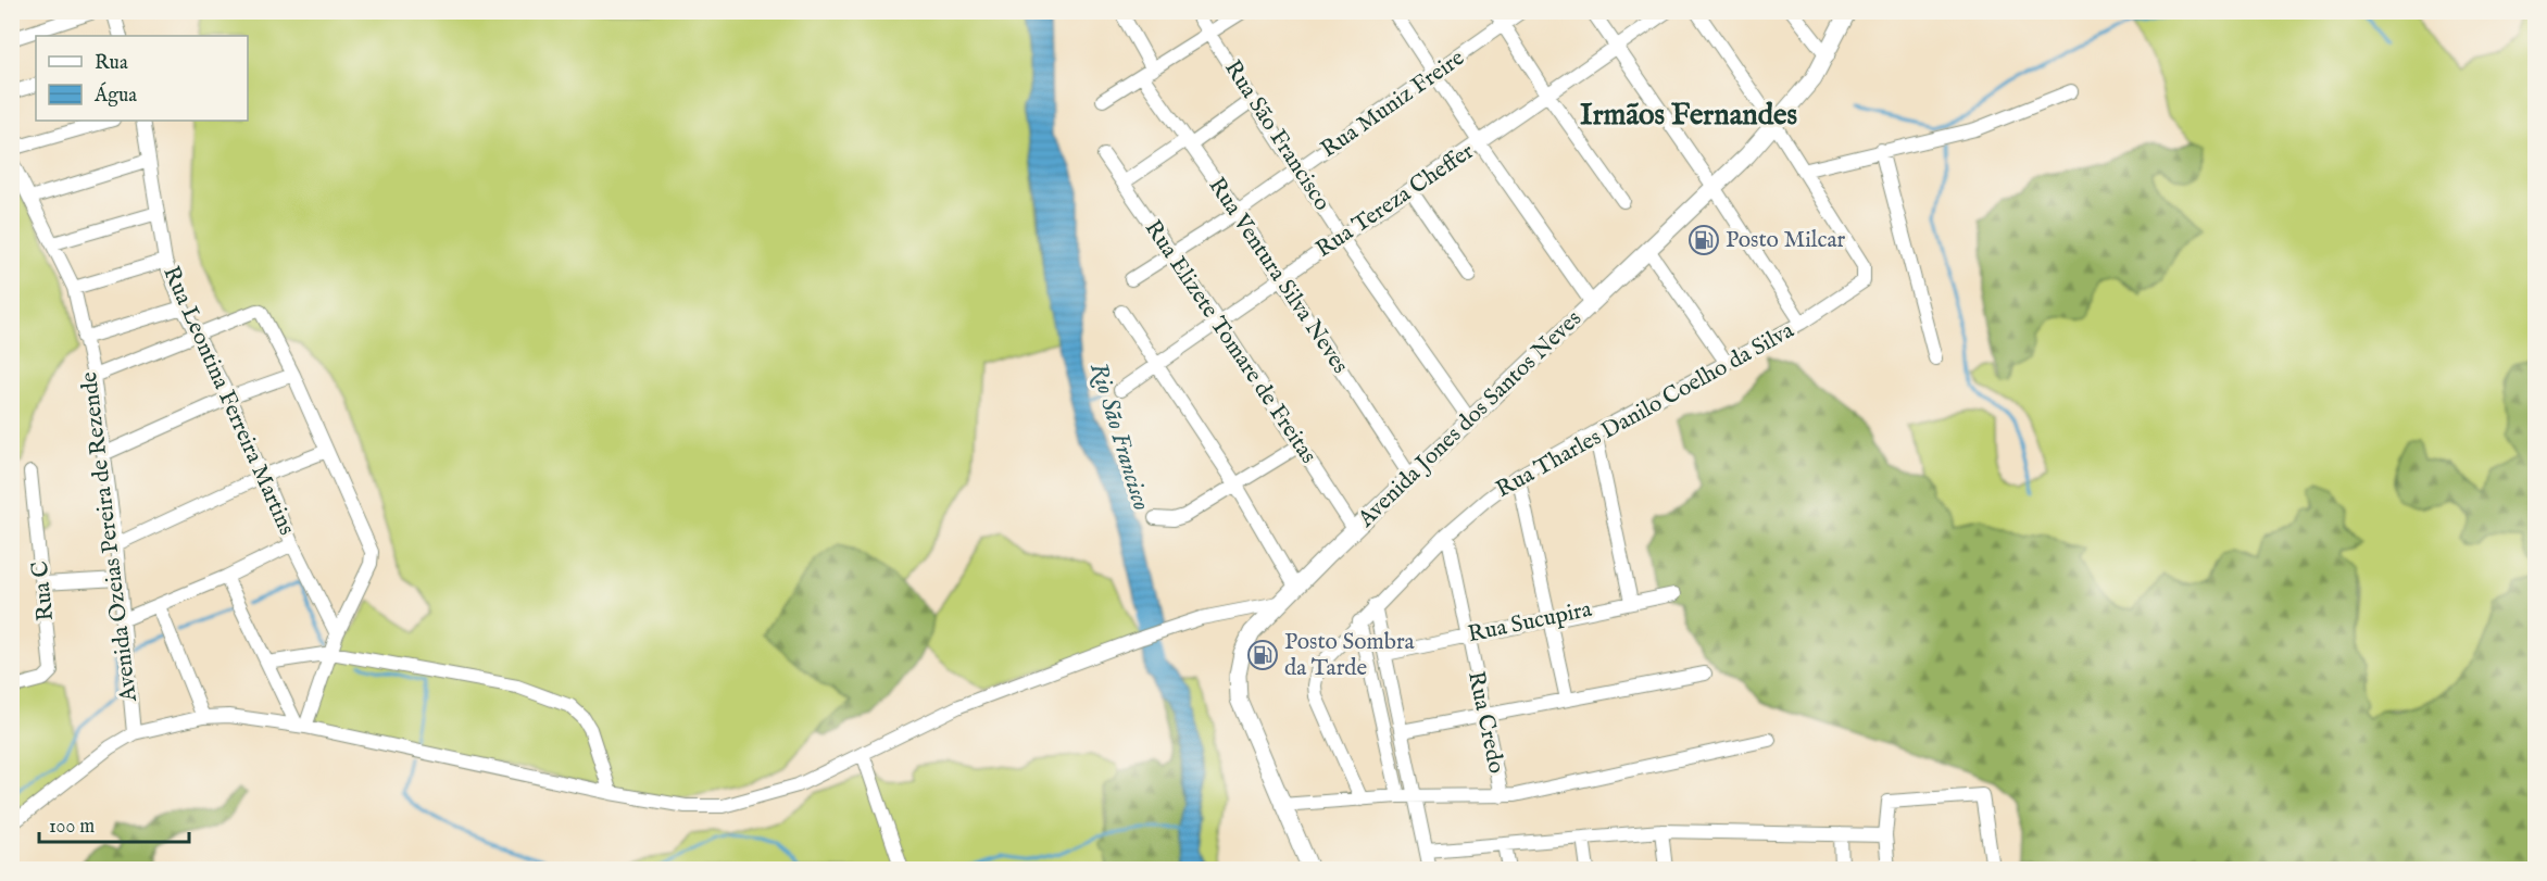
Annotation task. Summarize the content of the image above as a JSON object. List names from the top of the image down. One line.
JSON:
{"streets":{"main road":["Avenida Jones dos Santos Neves"],"street":["Rua Muniz Freire","Rua São Francisco","Rua Tereza Cheffer","Rua Ventura Silva Neves","Rua Elizete Tomare de Freitas","Rua Leontina Ferreira Martins","Rua Tharles Danilo Coelho da Silva","Avenida Ozeias Pereira de Rezende","Rua C","Rua Sucupira","Rua Credo"]},"crossings":[["Rua Muniz Freire","Rua São Francisco"],["Rua Muniz Freire","Rua Ventura Silva Neves"],["Rua Muniz Freire","Rua Elizete Tomare de Freitas"],["Rua São Francisco","Rua Tereza Cheffer"],["Rua São Francisco","Avenida Jones dos Santos Neves"],["Rua Tereza Cheffer","Rua Ventura Silva Neves"],["Rua Tereza Cheffer","Rua Elizete Tomare de Freitas"],["Rua Ventura Silva Neves","Avenida Jones dos Santos Neves"],["Rua Elizete Tomare de Freitas","Avenida Jones dos Santos Neves"],["Rua Tharles Danilo Coelho da Silva","Rua Credo"],["Rua Sucupira","Rua Credo"]],"districts":["Irmãos Fernandes"],"water":["Rio São Francisco"],"places":{"fuel station":["Posto Milcar","Posto Sombra da Tarde"]},"legend":["Rua","Água"],"scale_bar":"100 m"}
